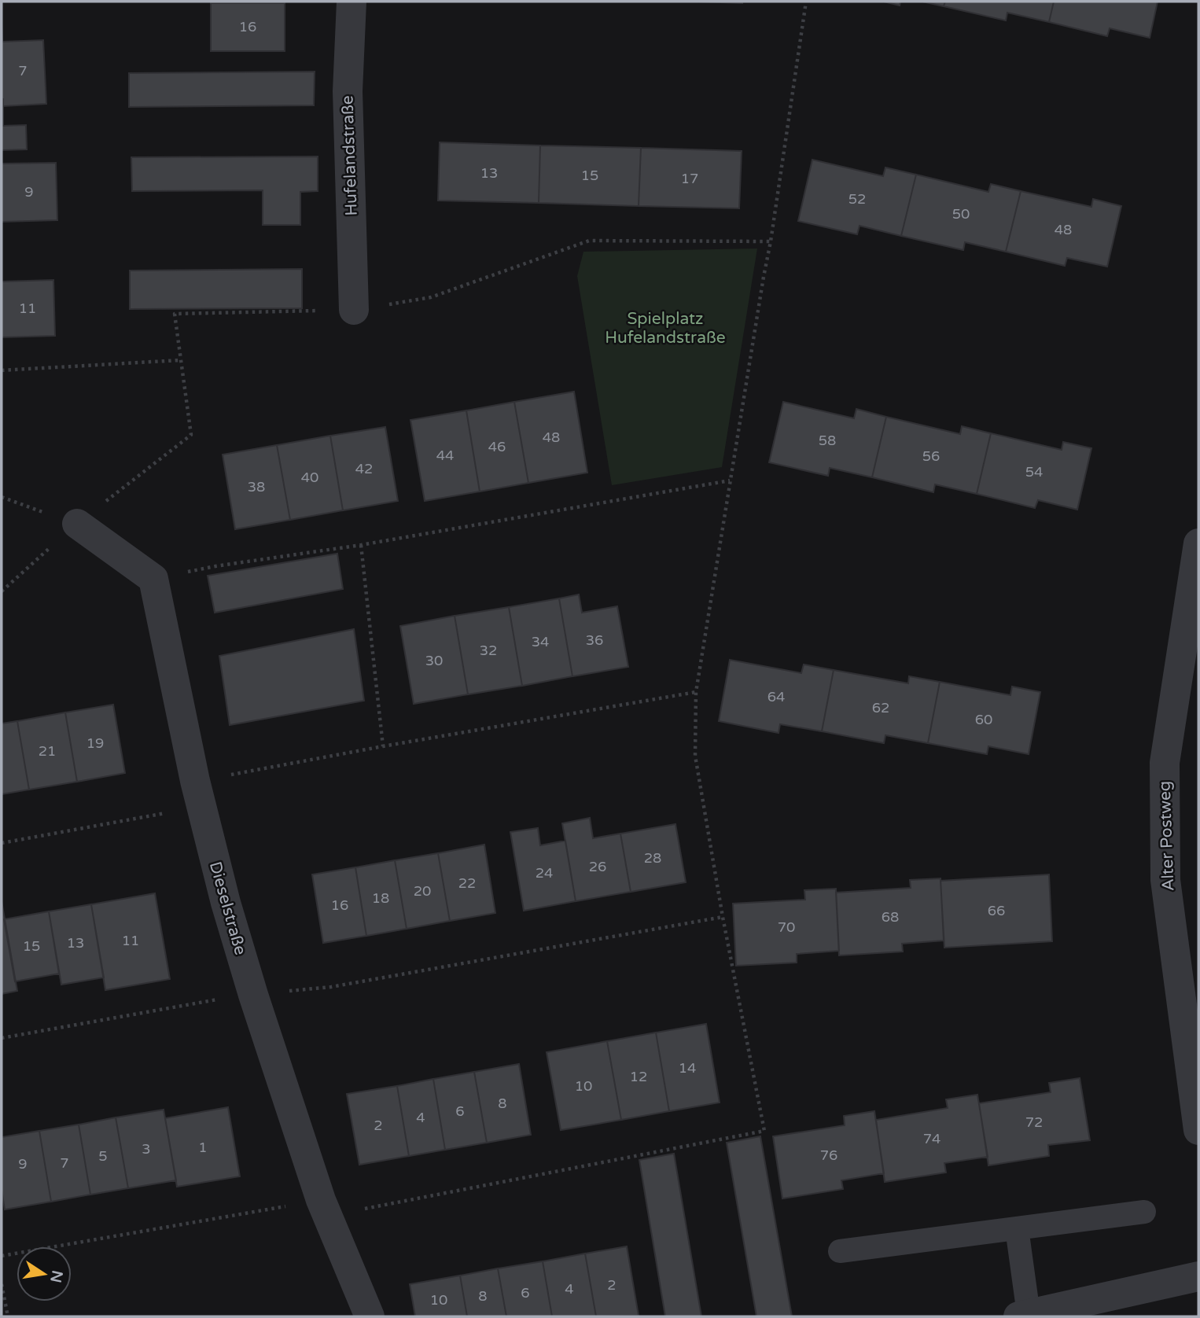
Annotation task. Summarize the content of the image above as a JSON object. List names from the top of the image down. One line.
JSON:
{"streets":{"street":["Hufelandstraße","Alter Postweg","Dieselstraße"]},"parks":["Spielplatz Hufelandstraße"],"house_numbers":["16","7","13","15","17","9","52","50","48","11","48","58","46","44","56","42","54","40","38","36","34","32","30","64","62","60","19","21","28","26","24","22","20","18","16","66","68","70","11","13","15","14","12","10","8","6","4","72","2","74","1","3","76","5","7","9","2","4","6","8","10"],"north":"right"}
